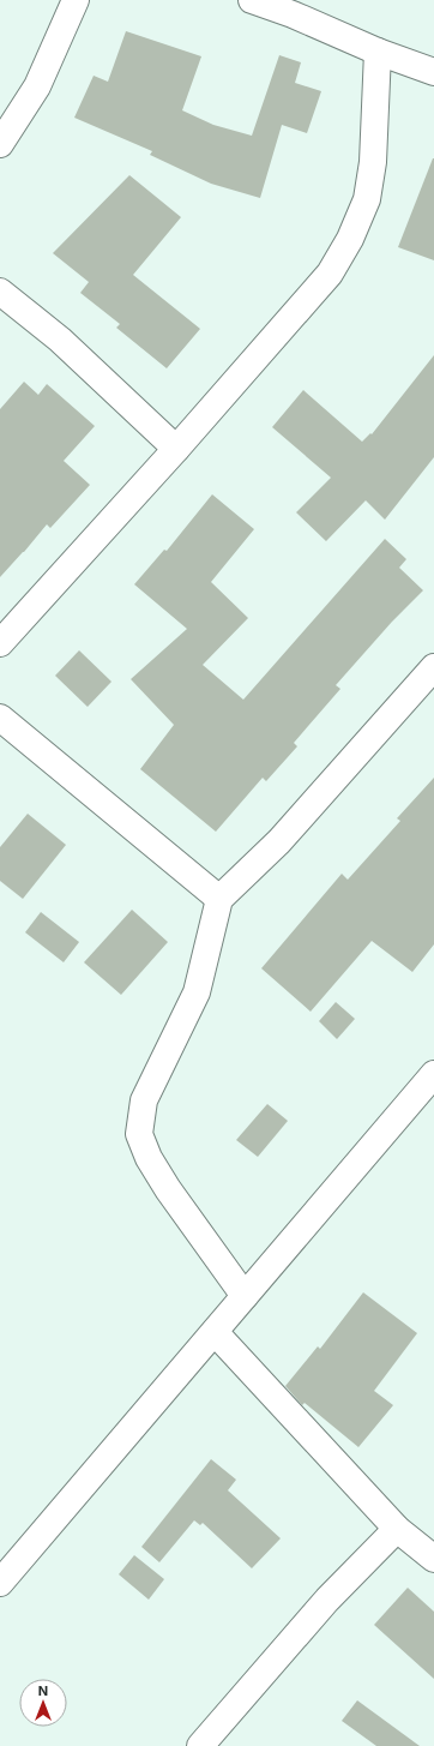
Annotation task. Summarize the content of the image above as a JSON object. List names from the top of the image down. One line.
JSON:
{"north":"top"}
